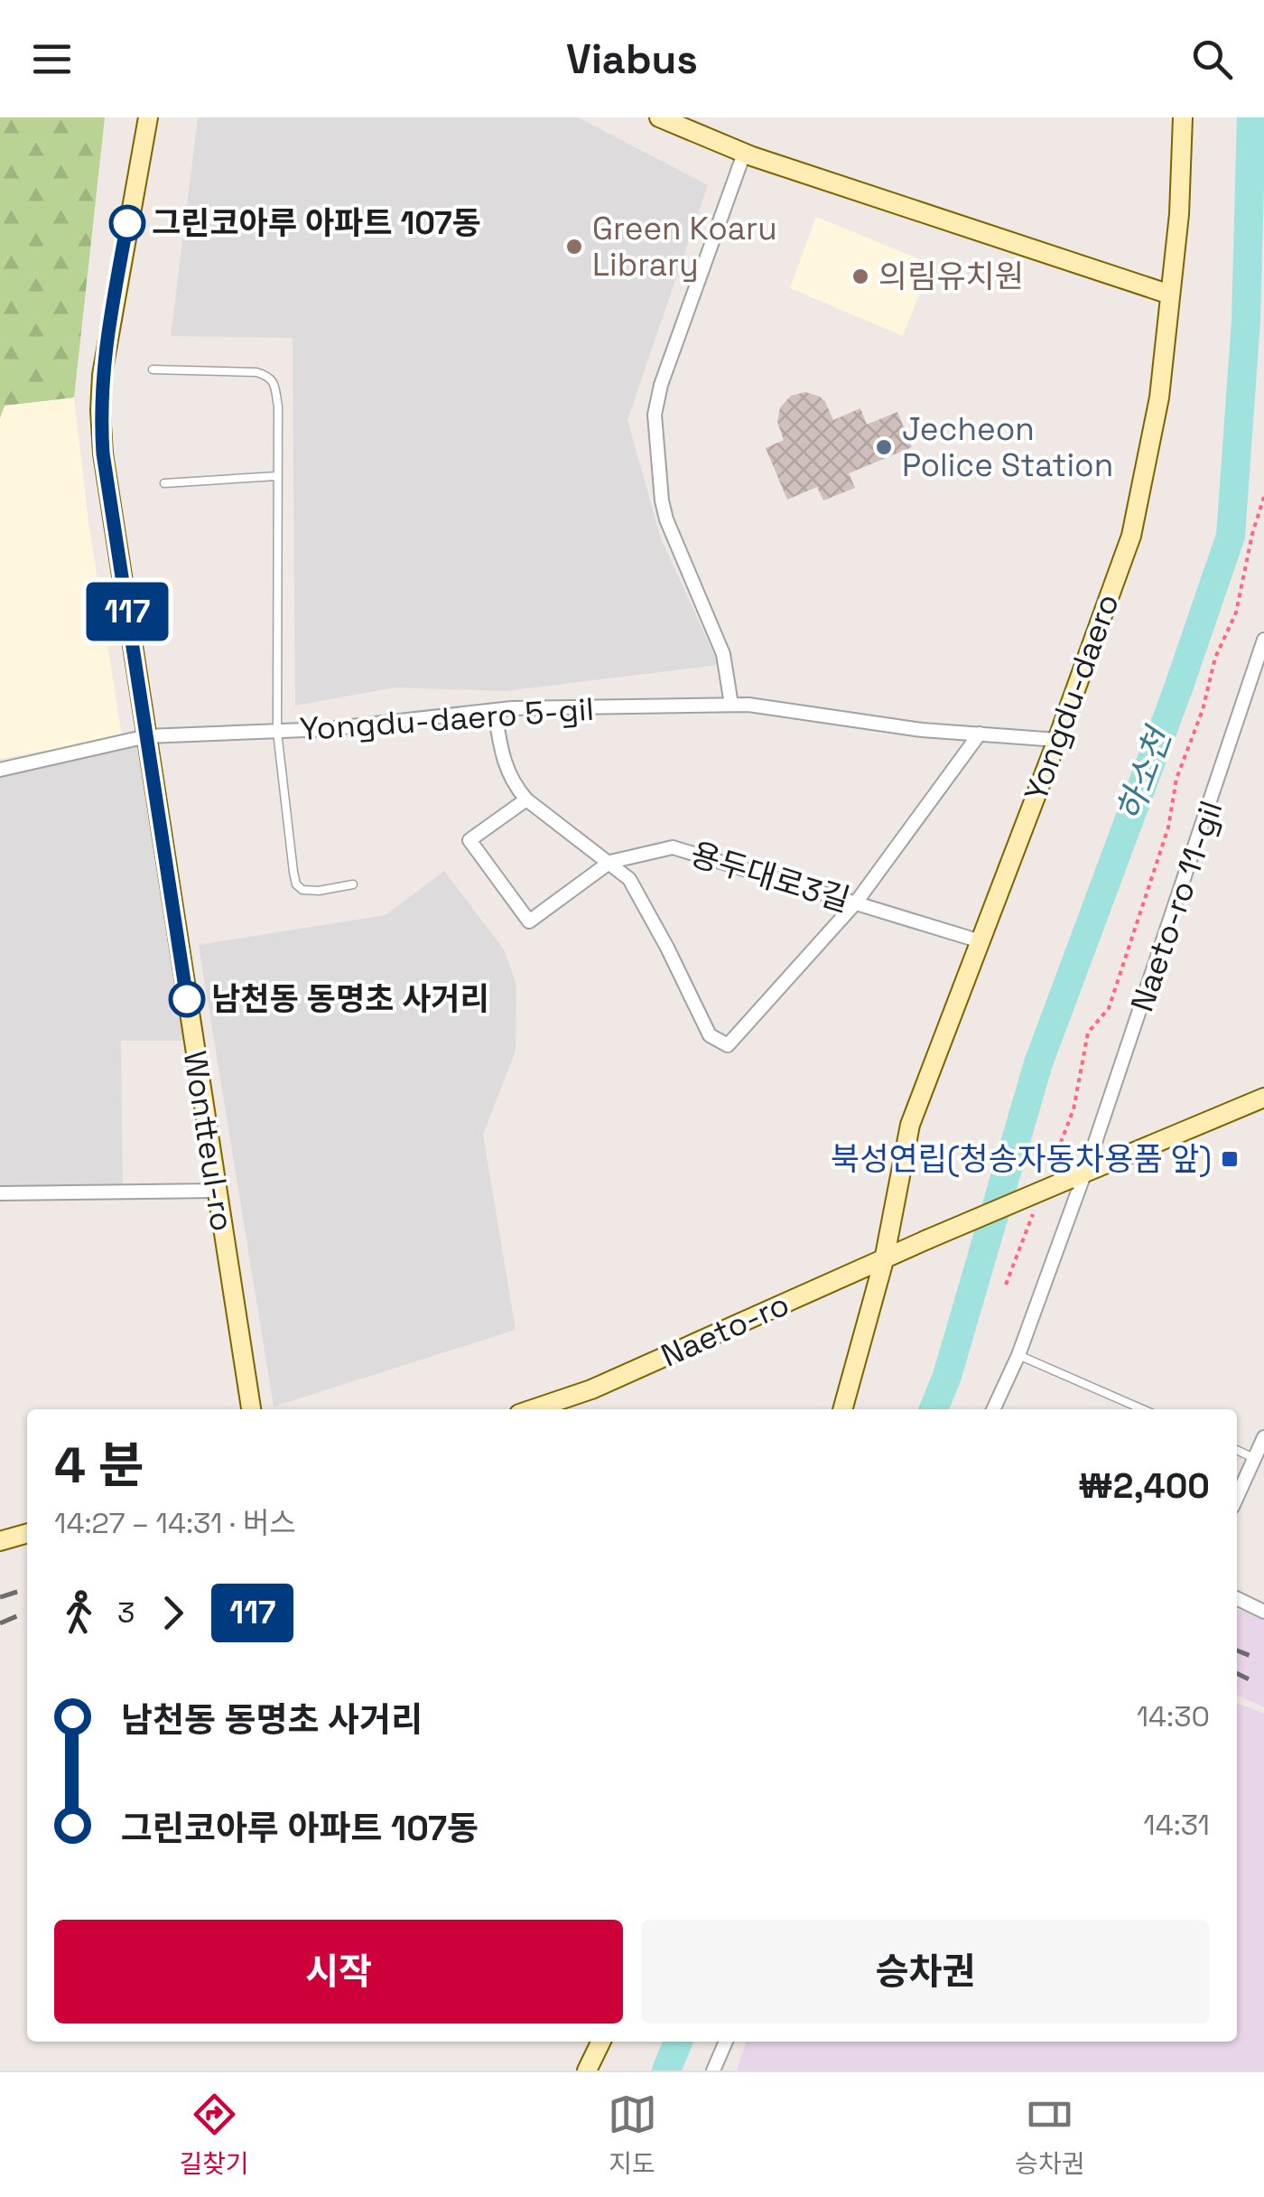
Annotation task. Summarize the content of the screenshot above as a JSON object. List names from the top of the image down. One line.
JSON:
{"streets":{"street":["Yongdu-daero","Yongdu-daero 5-gil","용두대로3길","Naeto-ro 11-gil","Wontteul-ro","Naeto-ro"]},"crossings":[["Yongdu-daero","Yongdu-daero 5-gil"],["Yongdu-daero","용두대로3길"],["Yongdu-daero","Naeto-ro"],["Yongdu-daero 5-gil","Wontteul-ro"],["Naeto-ro 11-gil","Naeto-ro"]],"water":["하소천"],"places":{"other":["그린코아루 아파트 107동","Green Koaru Library","의림유치원","Jecheon Police Station","남천동 동명초 사거리"],"transit":["북성연립(청송자동차용품 앞)"]},"lines":["bus line 117"],"page":{"header":"Viabus","on_map":"117","heading":["4 분","14:27 – 14:31 · 버스","₩2,400"],"legs":["3","117"],"list":[{"name":"남천동 동명초 사거리","value":"14:30"},{"name":"그린코아루 아파트 107동","value":"14:31"}],"buttons":["시작","승차권"],"tabs":["길찾기","지도","승차권"]}}
